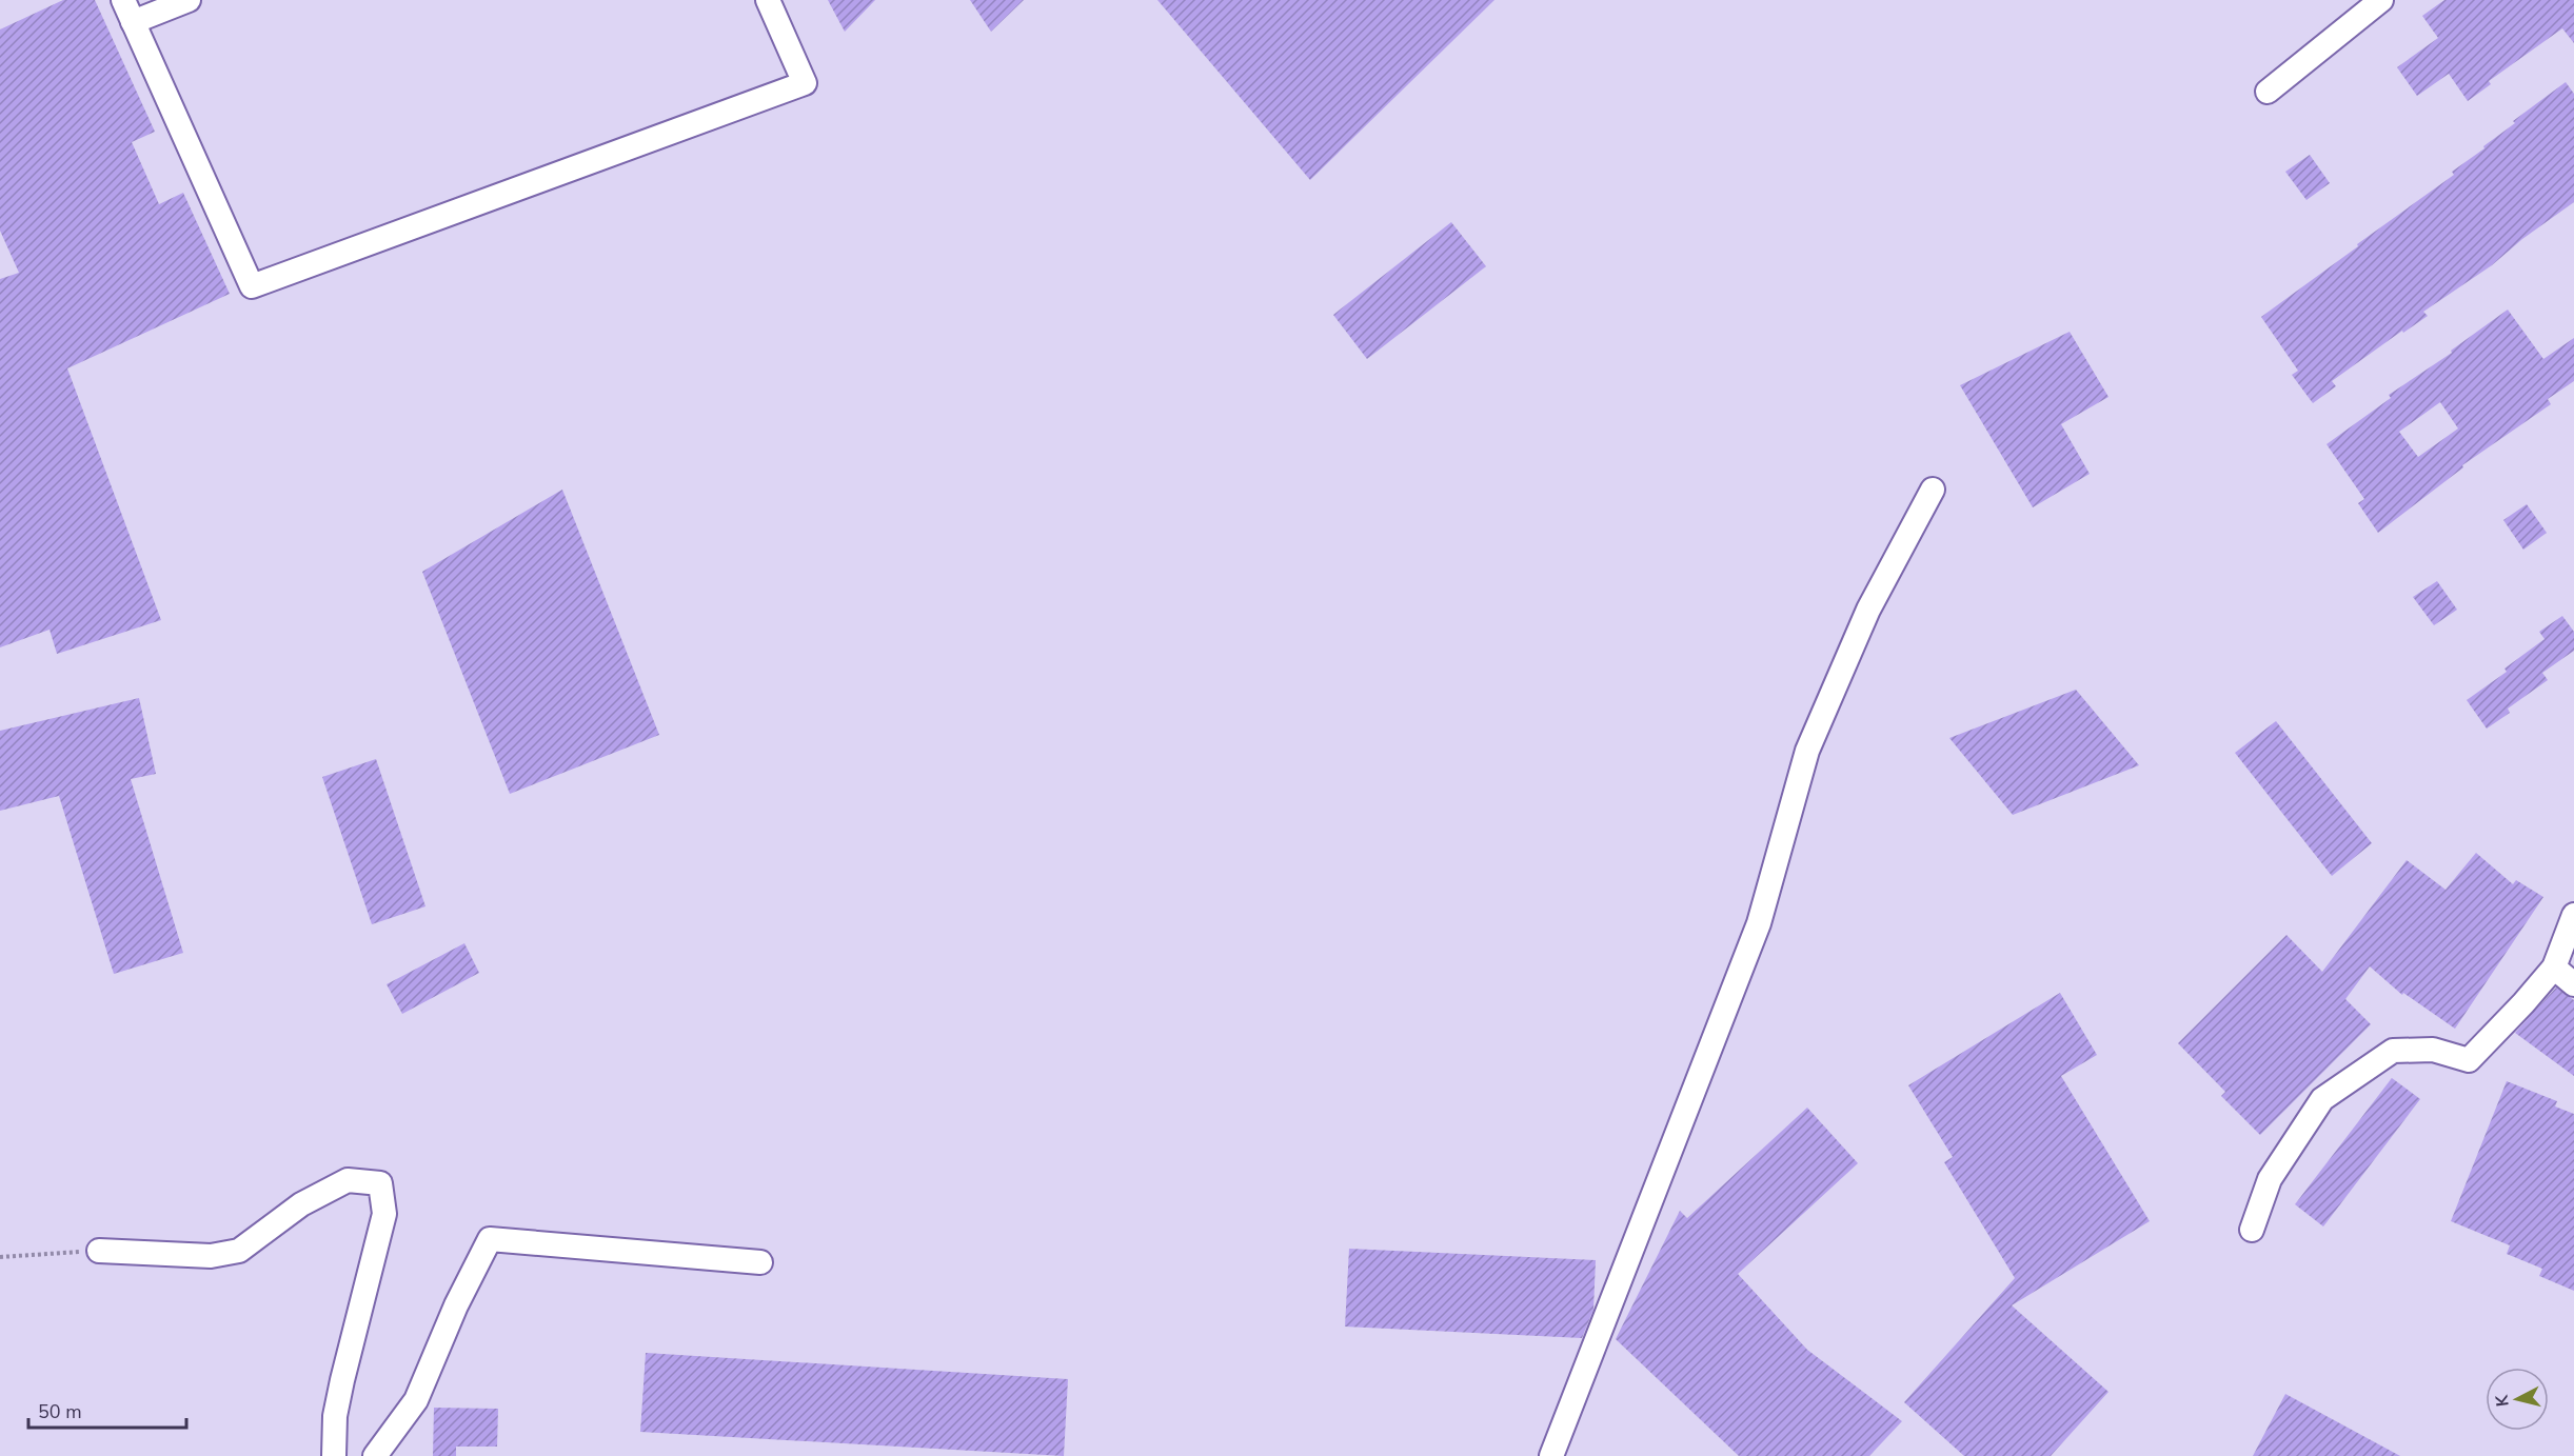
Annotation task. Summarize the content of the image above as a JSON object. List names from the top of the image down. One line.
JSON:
{"scale_bar":"50 m","north":"left"}
